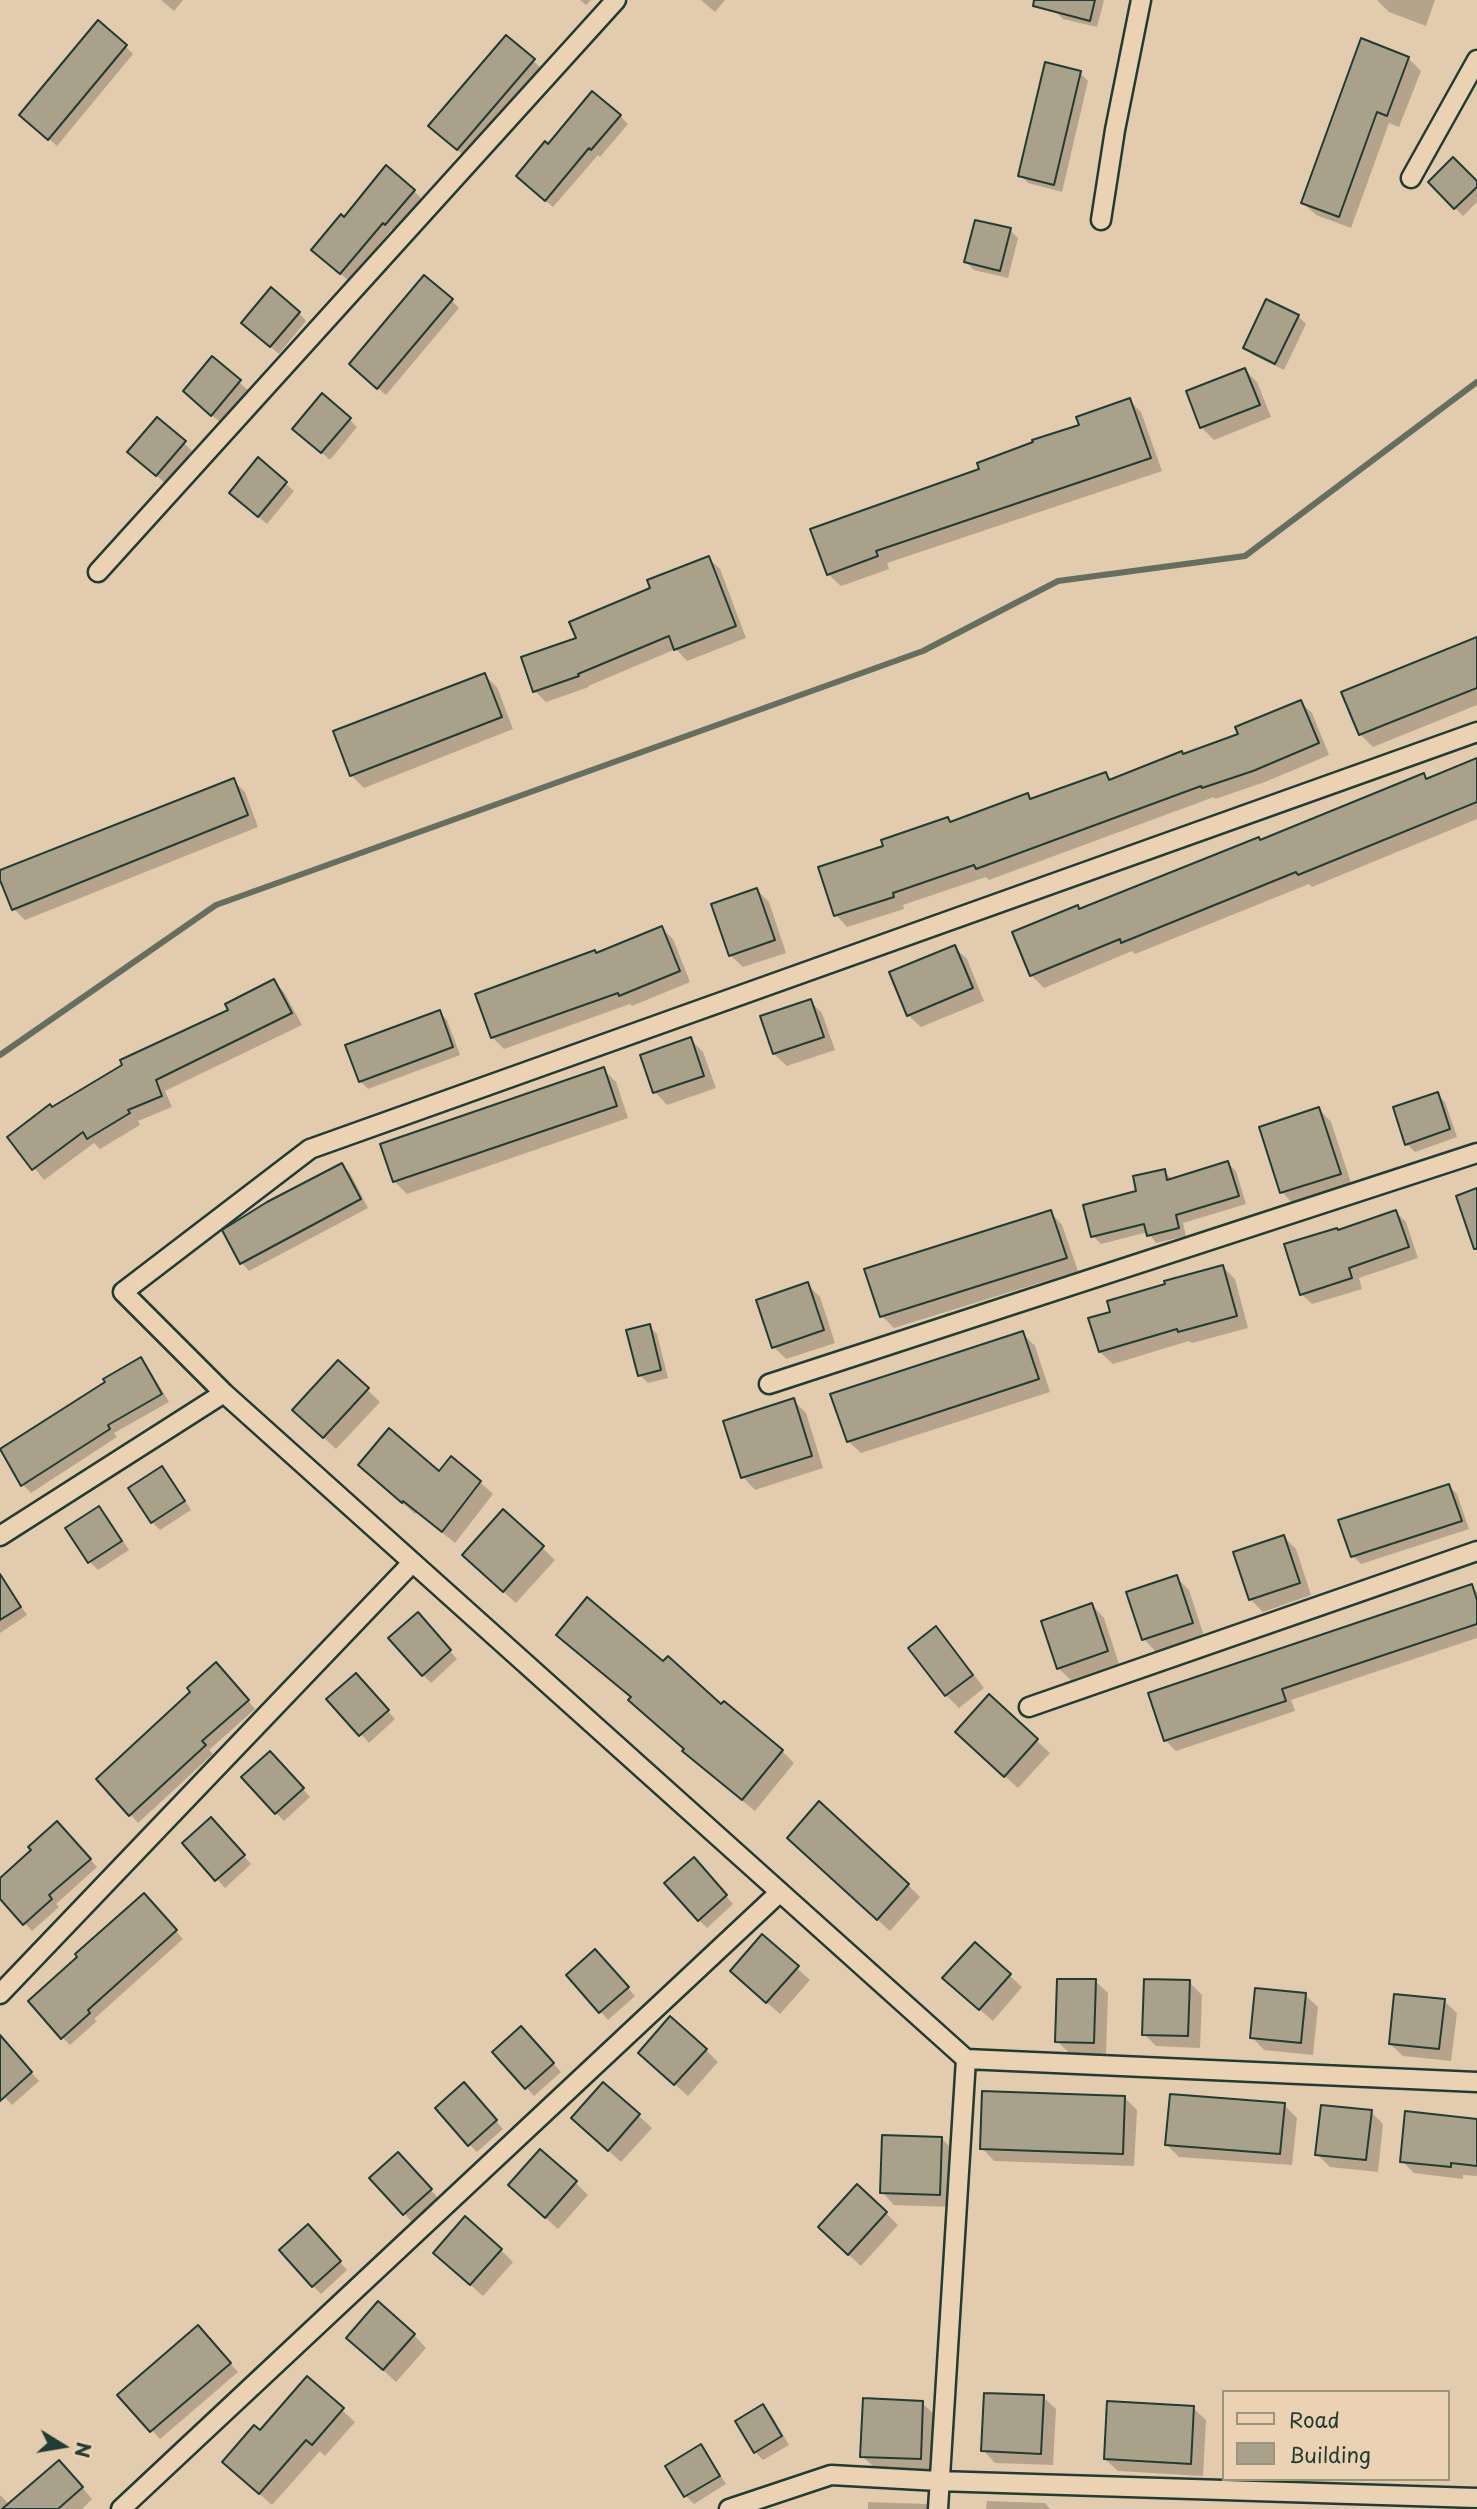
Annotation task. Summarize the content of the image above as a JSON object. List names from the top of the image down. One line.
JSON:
{"legend":["Road","Building"],"north":"right"}
